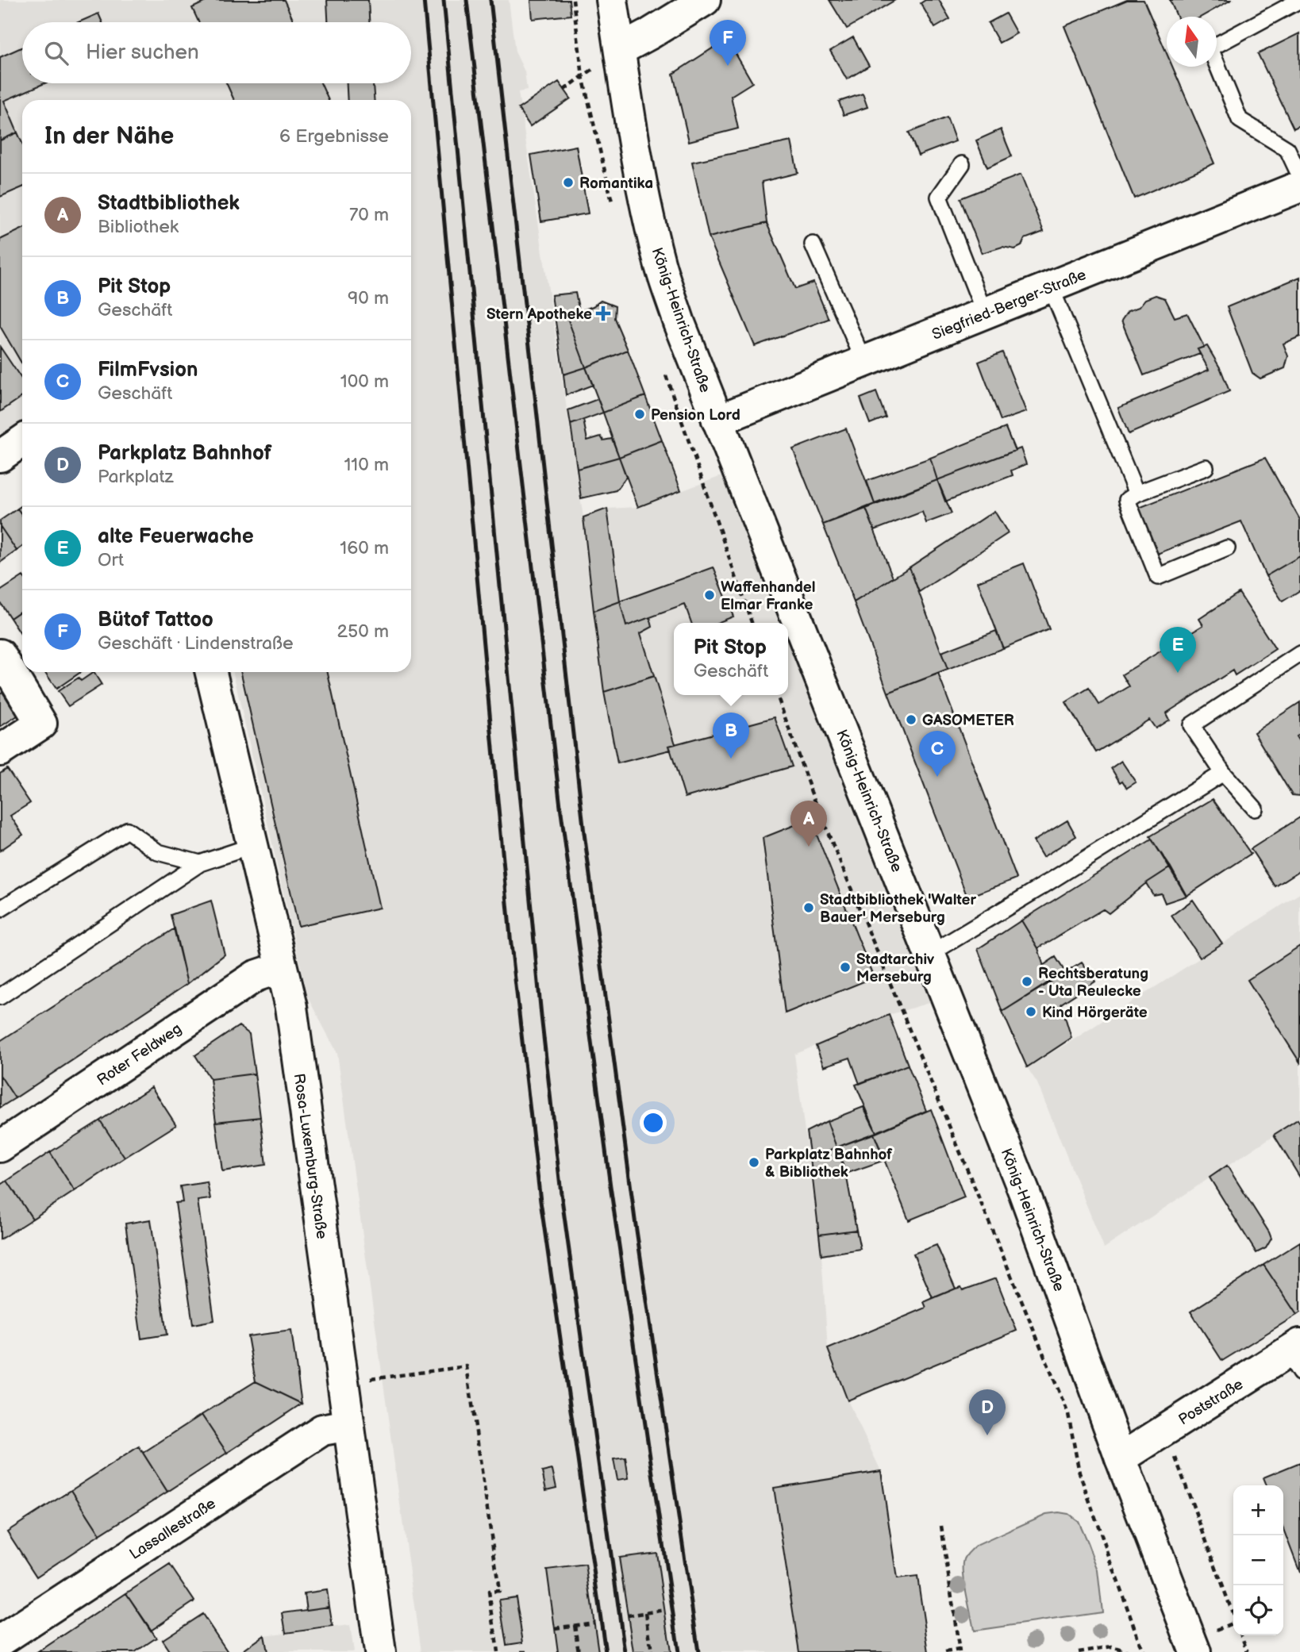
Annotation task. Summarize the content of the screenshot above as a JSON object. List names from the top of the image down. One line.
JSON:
{"streets":{"street":["Siegfried-Berger-Straße","König-Heinrich-Straße","Roter Feldweg","Rosa-Luxemburg-Straße","Poststraße","Lassallestraße"]},"crossings":[["Siegfried-Berger-Straße","König-Heinrich-Straße"],["König-Heinrich-Straße","Poststraße"],["Roter Feldweg","Rosa-Luxemburg-Straße"],["Rosa-Luxemburg-Straße","Lassallestraße"]],"places":{"other":["Romantika","Pension Lord","Waffenhandel Elmar Franke","GASOMETER","Stadtbibliothek 'Walter Bauer' Merseburg","Stadtarchiv Merseburg","Rechtsberatung - Uta Reulecke","Kind Hörgeräte","Parkplatz Bahnhof & Bibliothek"],"health":["Stern Apotheke"]},"north":"top","page":{"pins":["F","E","B","C","A","D"],"search":"Hier suchen","heading":["In der Nähe","6 Ergebnisse"],"list":[{"mark":"A","name":"Stadtbibliothek","note":"Bibliothek","value":"70 m"},{"mark":"B","name":"Pit Stop","note":"Geschäft","value":"90 m"},{"mark":"C","name":"FilmFvsion","note":"Geschäft","value":"100 m"},{"mark":"D","name":"Parkplatz Bahnhof","note":"Parkplatz","value":"110 m"},{"mark":"E","name":"alte Feuerwache","note":"Ort","value":"160 m"},{"mark":"F","name":"Bütof Tattoo","note":"Geschäft · Lindenstraße","value":"250 m"}],"popup":["Pit Stop","Geschäft"],"map_buttons":["+","−"]}}
